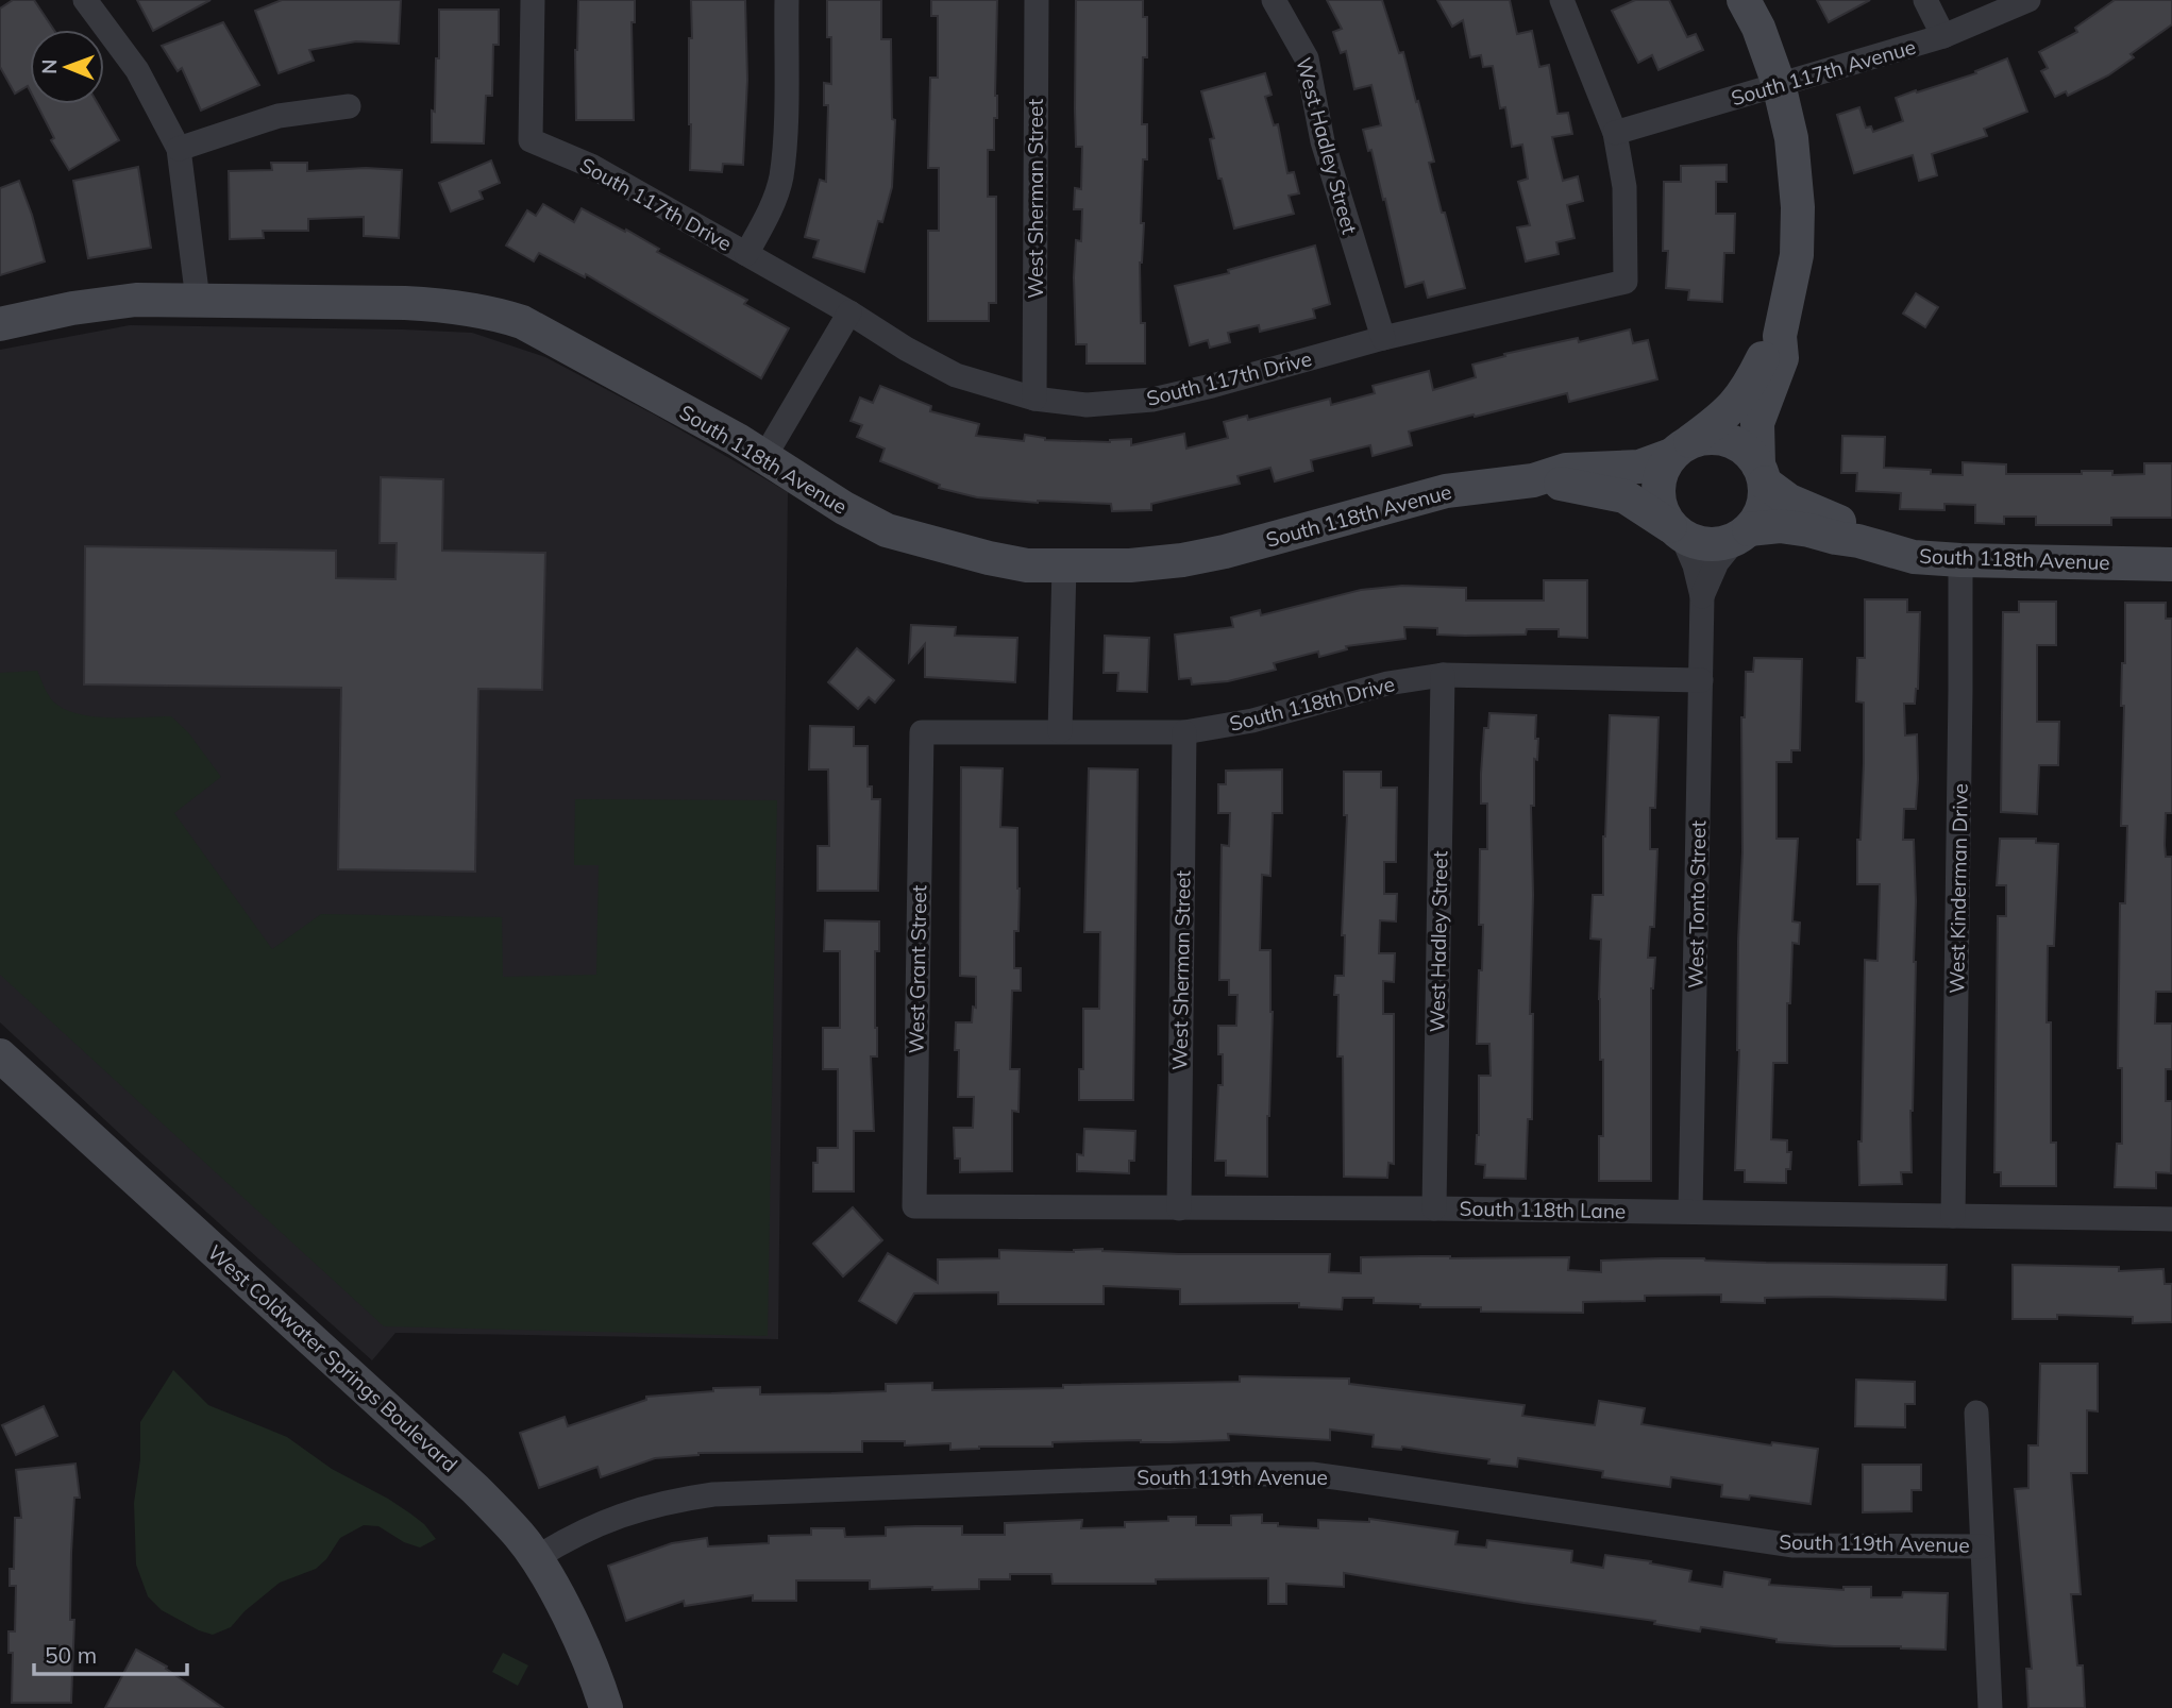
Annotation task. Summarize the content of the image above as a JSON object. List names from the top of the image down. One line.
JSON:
{"streets":{"street":["South 117th Avenue","West Hadley Street","West Sherman Street","South 117th Drive","South 118th Avenue","South 118th Drive","West Kinderman Drive","West Tonto Street","West Grant Street","South 118th Lane","West Coldwater Springs Boulevard","South 119th Avenue"]},"crossings":[["South 117th Avenue","South 117th Drive"],["West Hadley Street","South 117th Drive"],["West Hadley Street","South 118th Drive"],["West Hadley Street","South 118th Lane"],["West Sherman Street","South 117th Drive"],["West Sherman Street","South 118th Drive"],["West Sherman Street","South 118th Lane"],["South 118th Avenue","West Kinderman Drive"],["South 118th Avenue","West Tonto Street"],["South 118th Drive","West Tonto Street"],["South 118th Drive","West Grant Street"],["West Kinderman Drive","South 118th Lane"],["West Tonto Street","South 118th Lane"],["West Grant Street","South 118th Lane"],["West Coldwater Springs Boulevard","South 119th Avenue"]],"scale_bar":"50 m","north":"left"}
